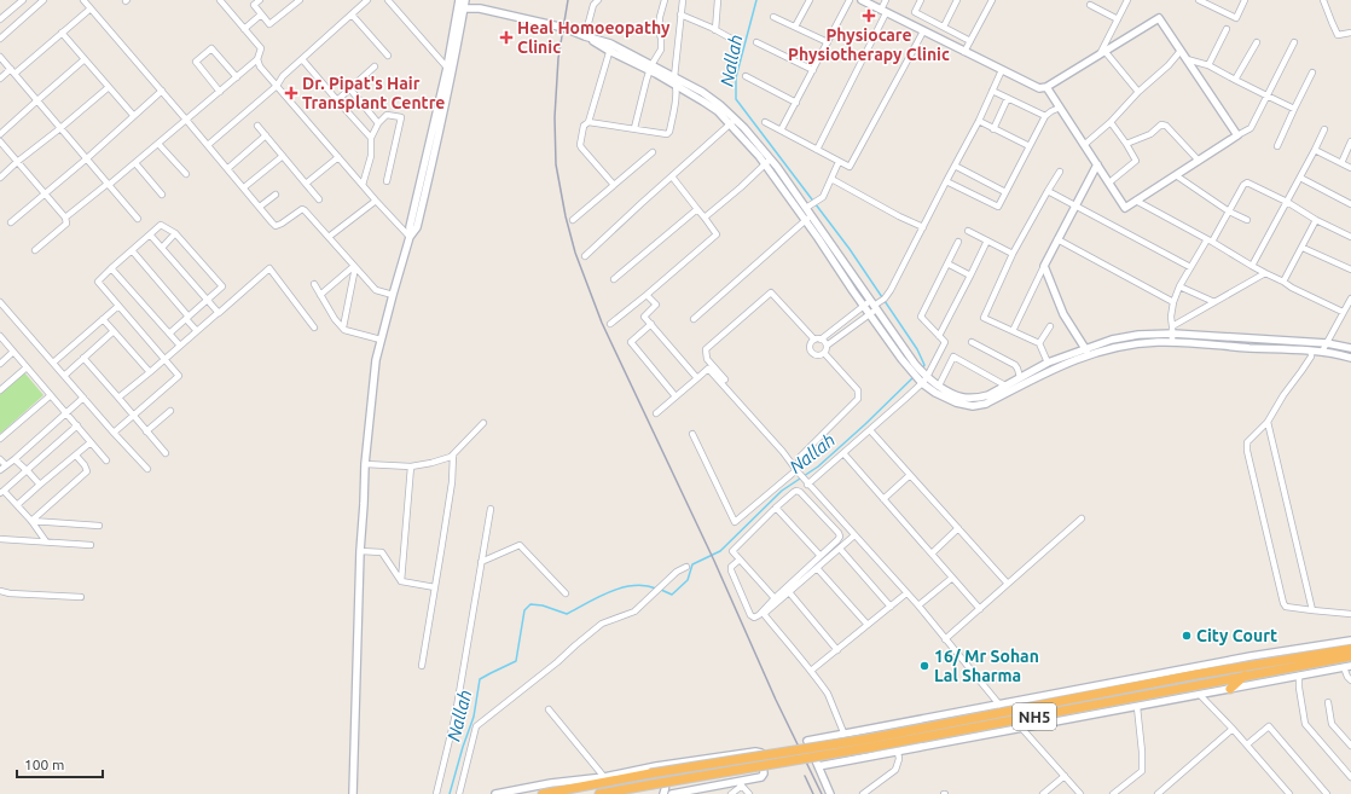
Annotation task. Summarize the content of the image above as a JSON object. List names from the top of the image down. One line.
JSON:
{"streets":{"highway":["NH5"]},"water":["Nallah"],"places":{"health":["Physiocare Physiotherapy Clinic","Heal Homoeopathy Clinic","Dr. Pipat's Hair Transplant Centre"],"other":["City Court","16/ Mr Sohan Lal Sharma"]},"scale_bar":"100 m"}
